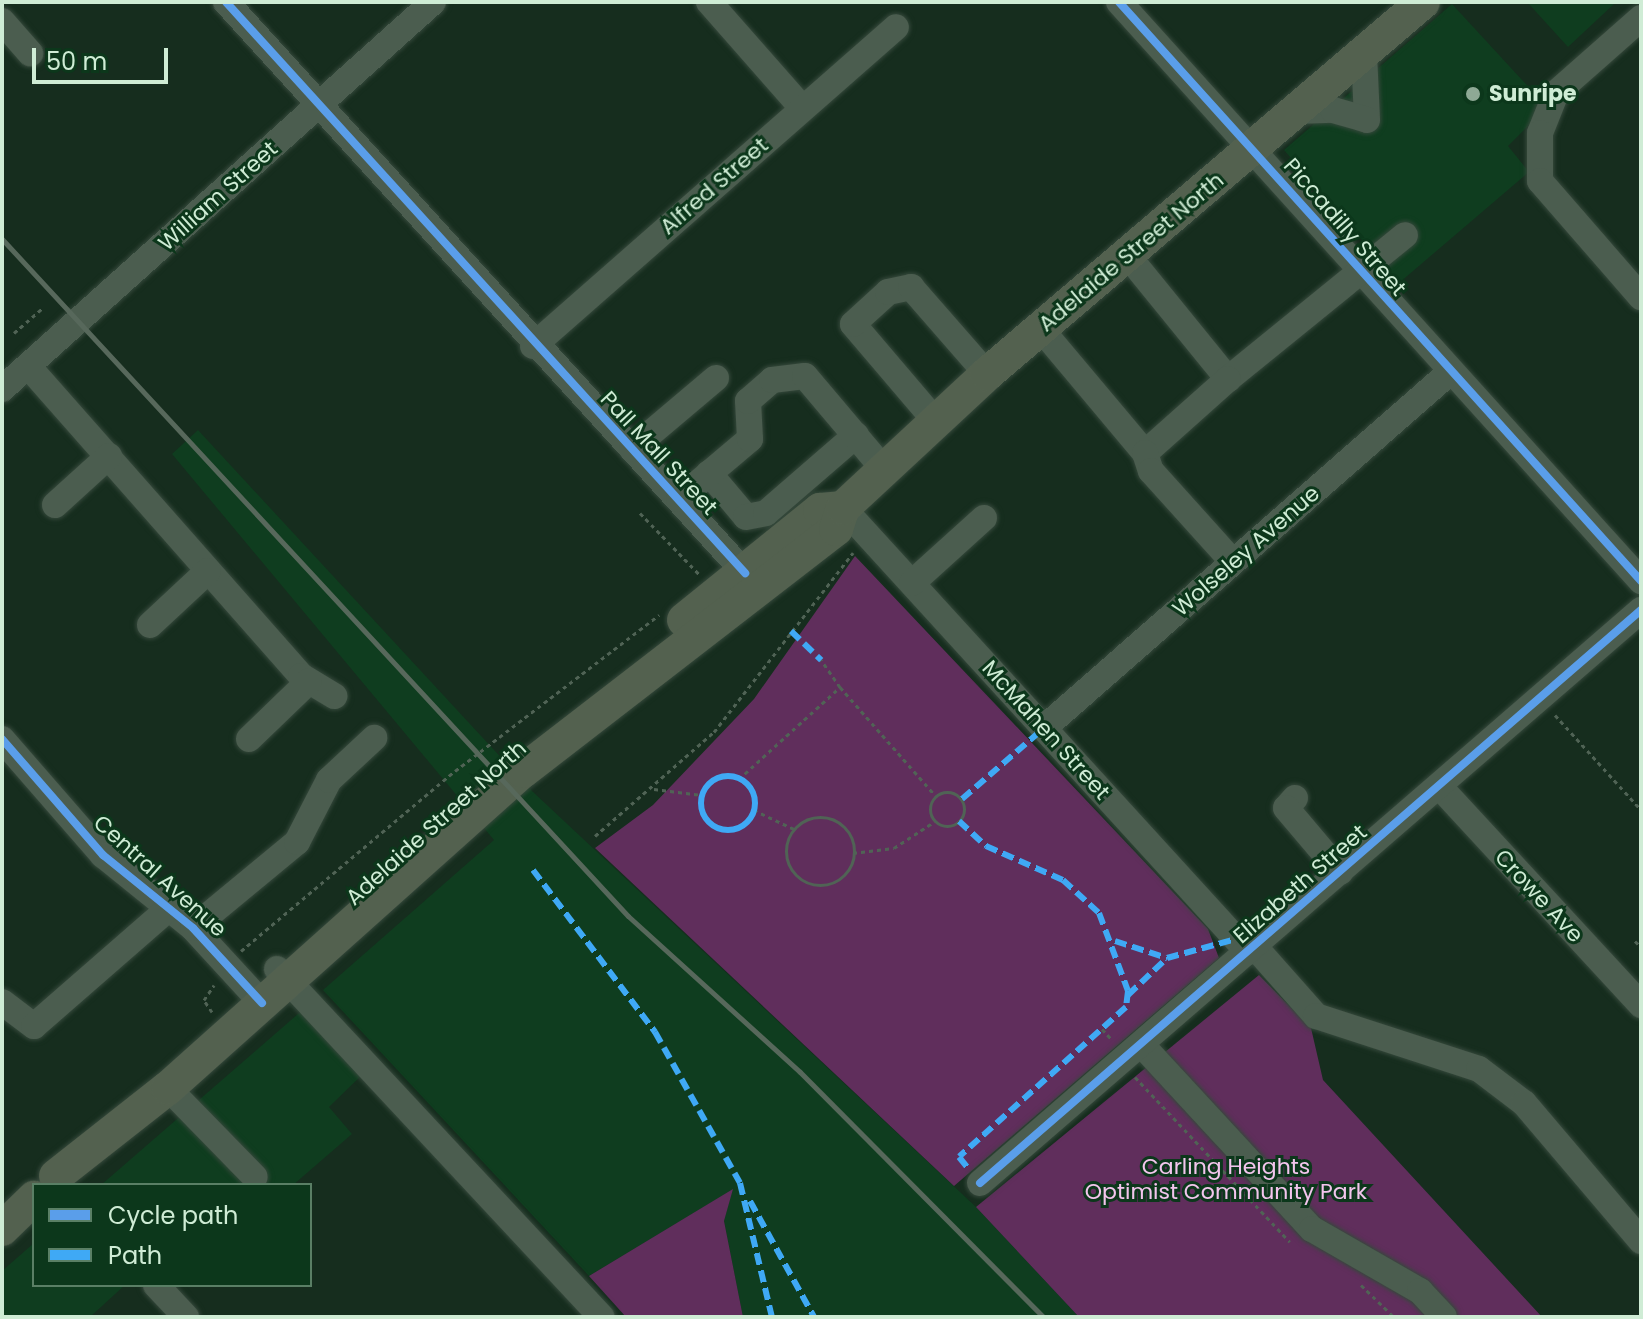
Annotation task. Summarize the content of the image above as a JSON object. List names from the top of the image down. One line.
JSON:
{"streets":{"main road":["Adelaide Street North"],"street":["Alfred Street","William Street","Piccadilly Street","Pall Mall Street","Wolseley Avenue","McMahen Street","Central Avenue","Elizabeth Street","Crowe Ave"]},"crossings":[["Alfred Street","Pall Mall Street"],["William Street","Pall Mall Street"],["Piccadilly Street","Adelaide Street North"],["Piccadilly Street","Wolseley Avenue"],["Adelaide Street North","Pall Mall Street"],["Adelaide Street North","McMahen Street"],["Adelaide Street North","Central Avenue"],["Wolseley Avenue","McMahen Street"],["McMahen Street","Elizabeth Street"],["Elizabeth Street","Crowe Ave"]],"parks":["Carling Heights Optimist Community Park"],"places":["Sunripe"],"legend":["Cycle path","Path"],"scale_bar":"50 m"}
